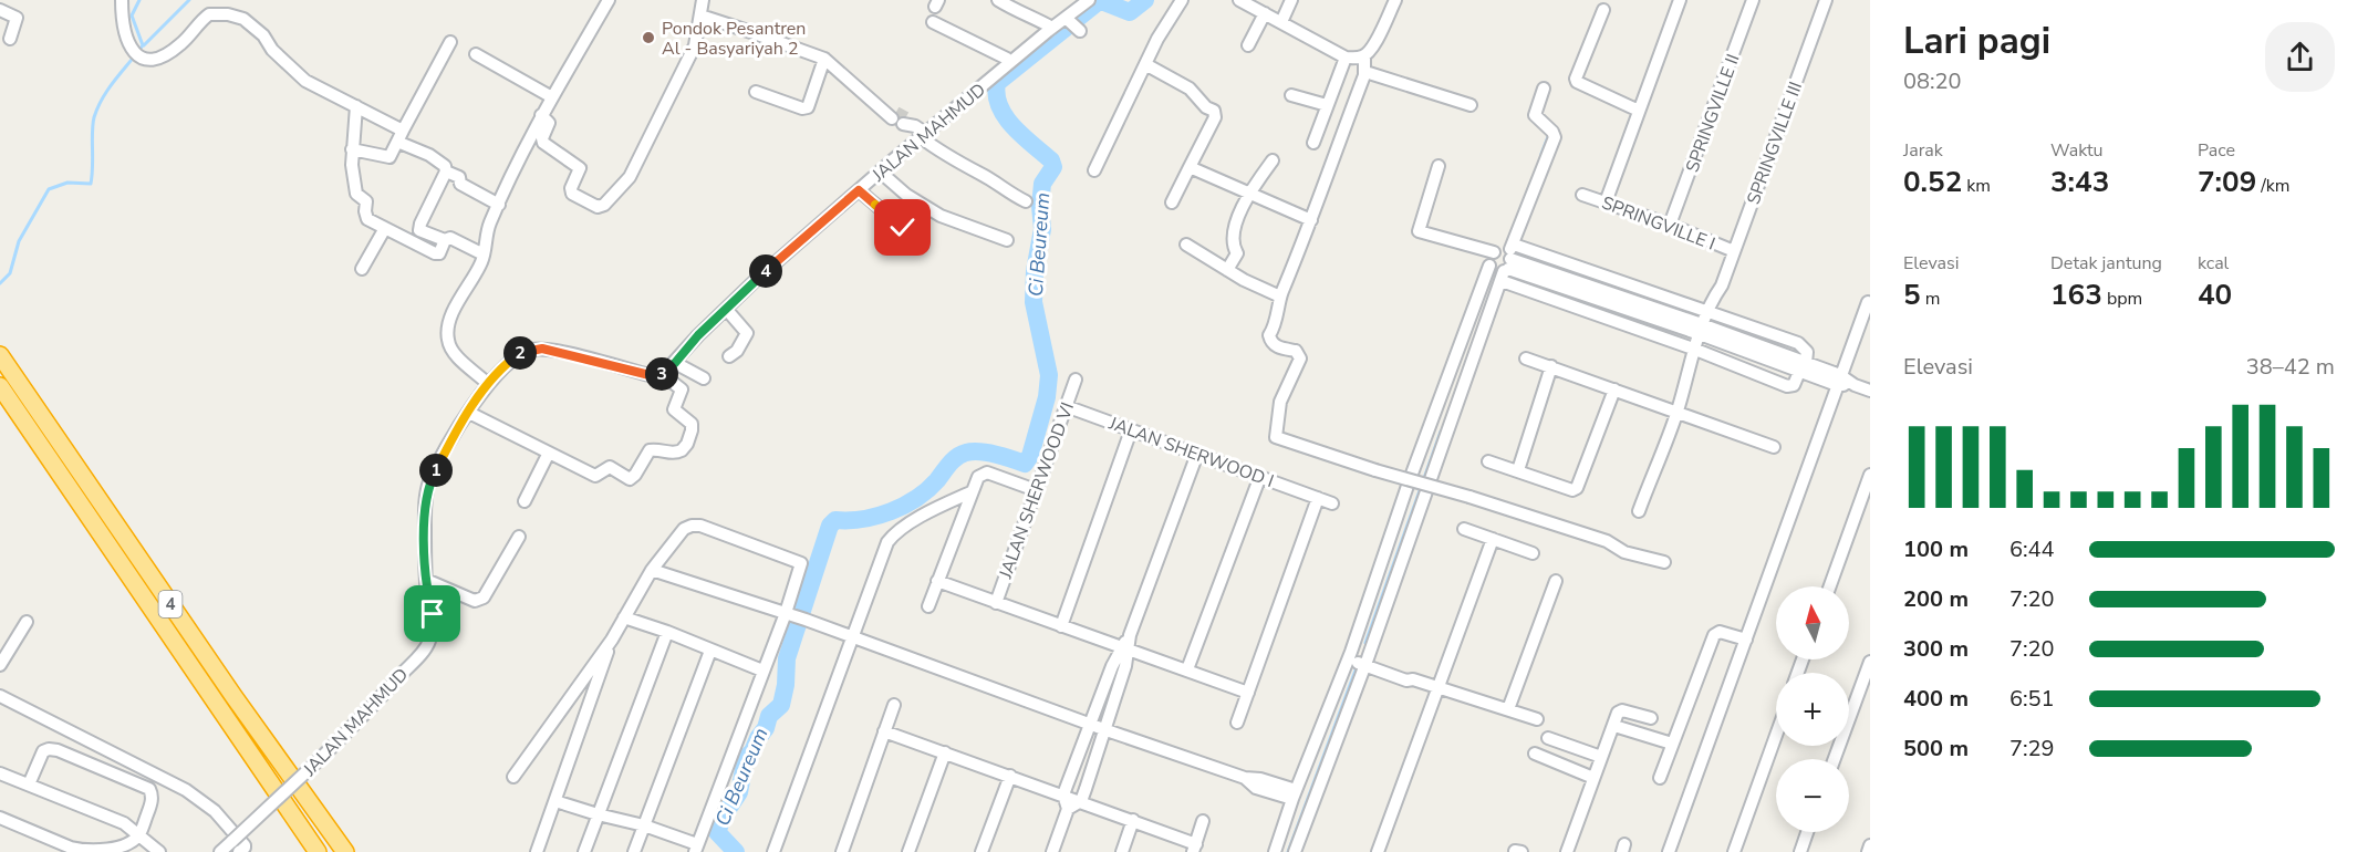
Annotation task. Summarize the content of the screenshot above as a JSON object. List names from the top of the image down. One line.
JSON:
{"streets":{"highway":["4"],"street":["SPRINGVILLE II","JALAN MAHMUD","SPRINGVILLE III","SPRINGVILLE I","JALAN SHERWOOD I","JALAN SHERWOOD VI"]},"crossings":[["SPRINGVILLE II","SPRINGVILLE I"],["SPRINGVILLE III","SPRINGVILLE I"],["JALAN SHERWOOD I","JALAN SHERWOOD VI"]],"water":["Ci Beureum"],"places":["Pondok Pesantren Al - Basyariyah 2"],"north":"top","page":{"heading":["Lari pagi","08:20"],"stats":[["Jarak","0.52 km"],["Waktu","3:43"],["Pace","7:09 /km"],["Elevasi","5 m"],["Detak jantung","163 bpm"],["kcal","40"]],"pins":["4","2","3","1"],"chart":["Elevasi","38–42 m"],"list":[{"name":"100 m","note":"6:44"},{"name":"200 m","note":"7:20"},{"name":"300 m","note":"7:20"},{"name":"400 m","note":"6:51"},{"name":"500 m","note":"7:29"}],"map_buttons":["+","−"]}}
